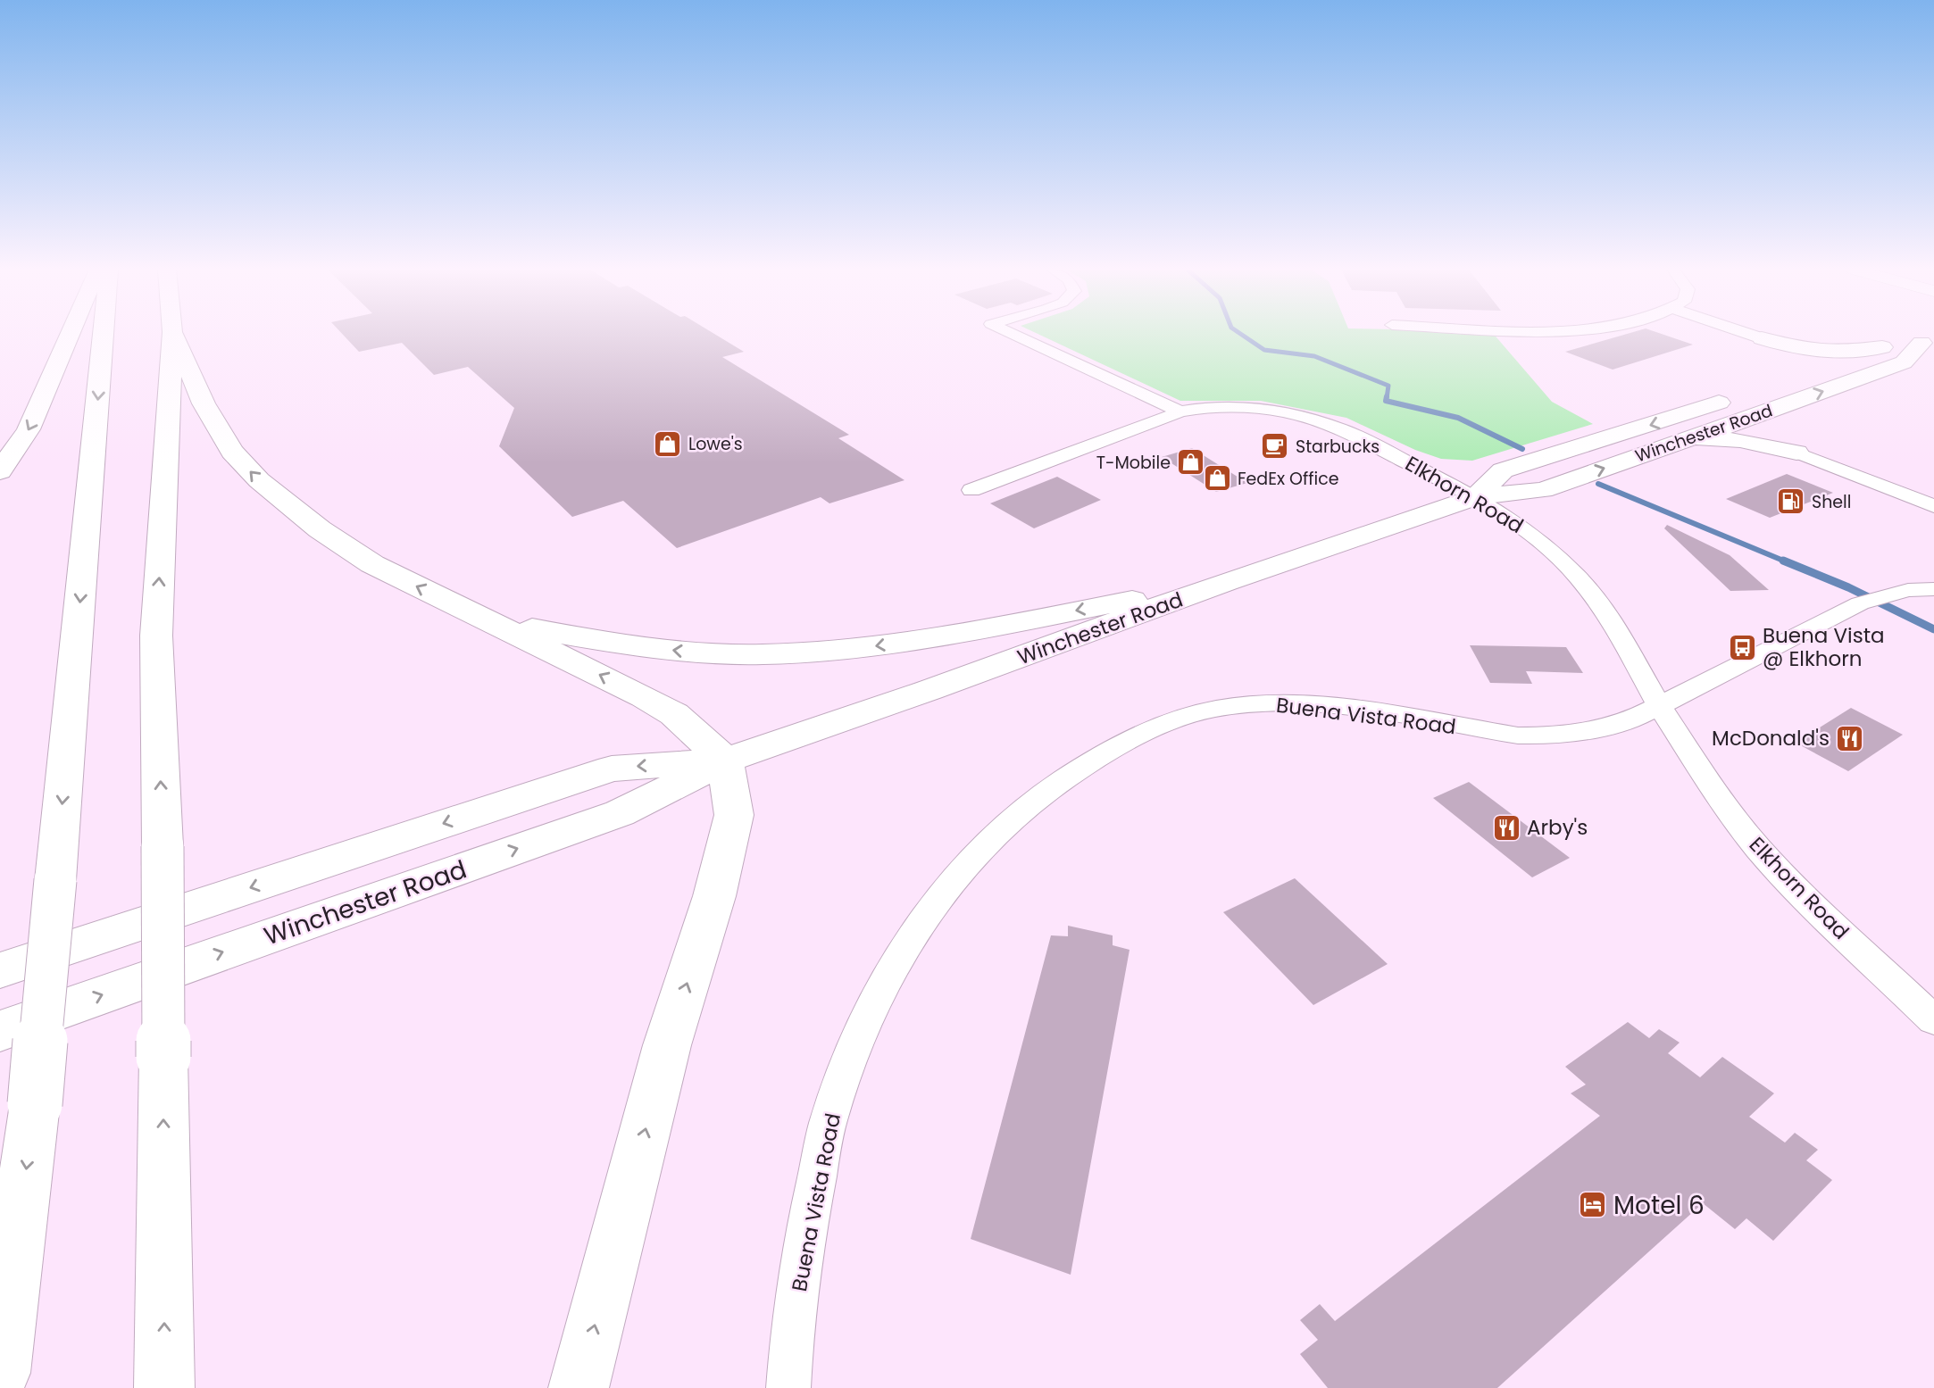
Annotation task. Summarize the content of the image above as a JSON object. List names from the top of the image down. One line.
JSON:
{"streets":{"highway":["Winchester Road"],"street":["Elkhorn Road","Buena Vista Road"]},"crossings":[["Winchester Road","Elkhorn Road"],["Elkhorn Road","Buena Vista Road"]],"places":{"shop":["Lowe's","T-Mobile","FedEx Office"],"cafe":["Starbucks"],"fuel station":["Shell"],"bus stop":["Buena Vista @ Elkhorn"],"restaurant":["McDonald's","Arby's"],"hotel":["Motel 6"]}}
